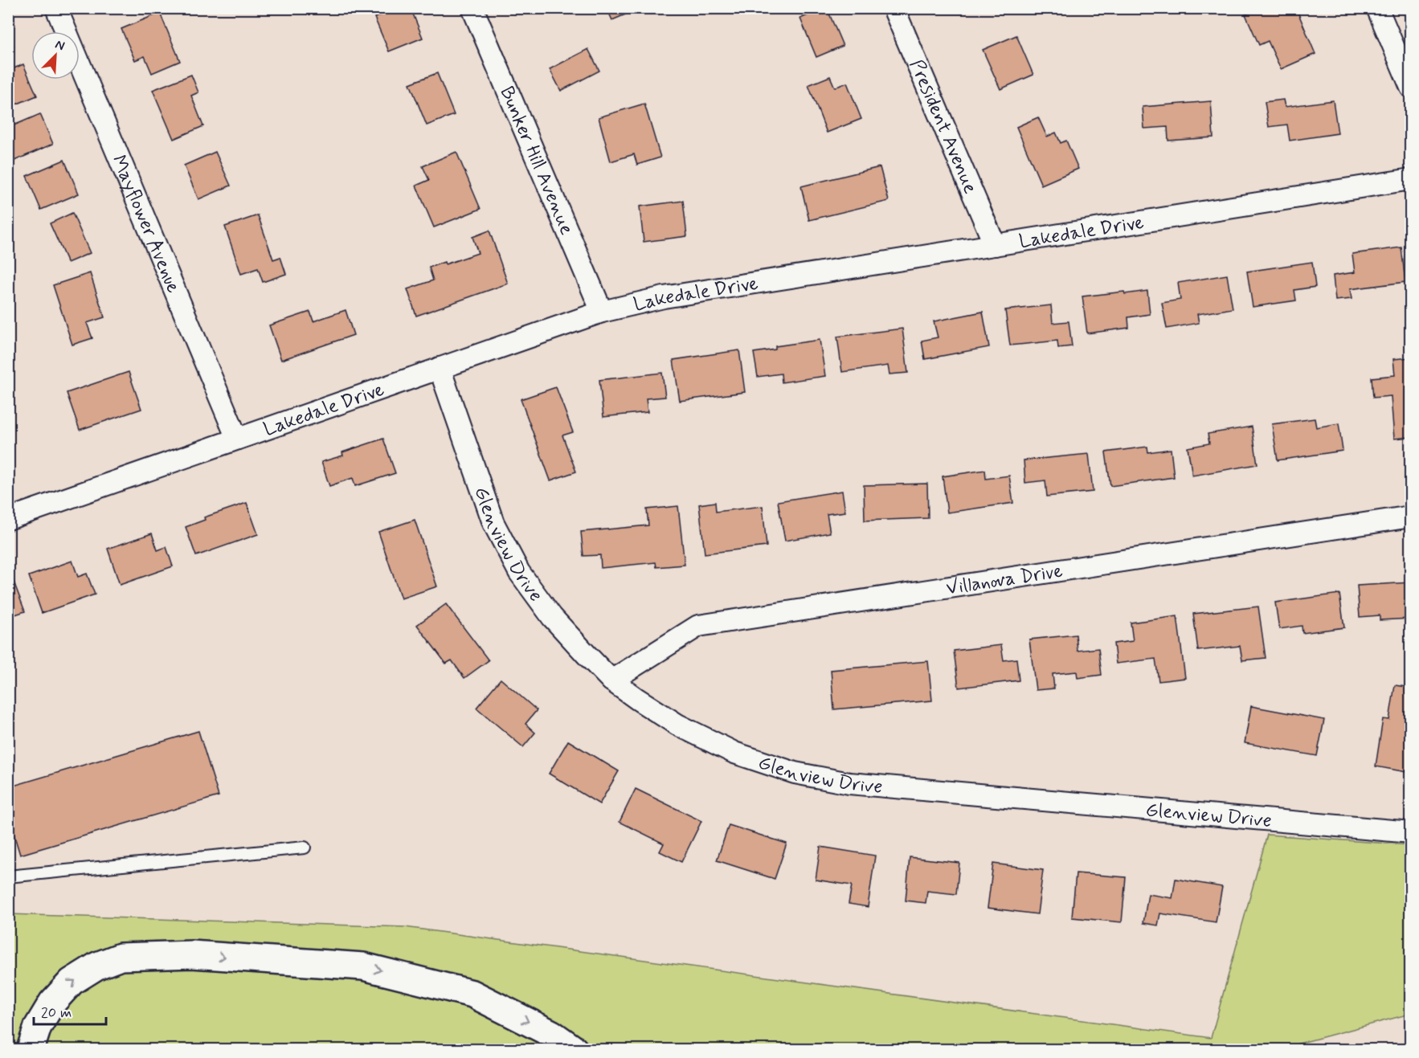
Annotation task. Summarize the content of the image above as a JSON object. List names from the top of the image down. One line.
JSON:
{"streets":{"street":["President Avenue","Bunker Hill Avenue","Mayflower Avenue","Lakedale Drive","Glenview Drive","Villanova Drive"]},"crossings":[["President Avenue","Lakedale Drive"],["Bunker Hill Avenue","Lakedale Drive"],["Mayflower Avenue","Lakedale Drive"],["Lakedale Drive","Glenview Drive"],["Glenview Drive","Villanova Drive"]],"scale_bar":"20 m","north":"top right"}
